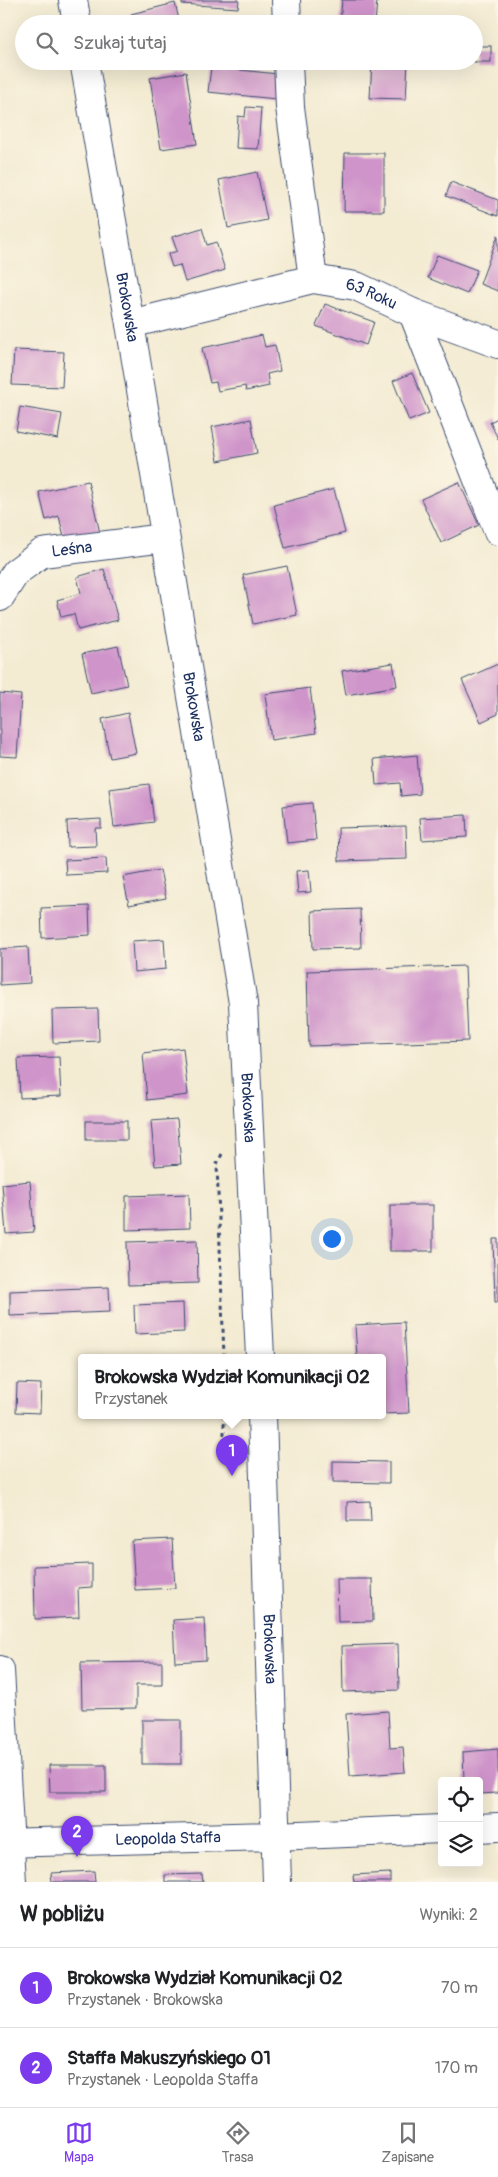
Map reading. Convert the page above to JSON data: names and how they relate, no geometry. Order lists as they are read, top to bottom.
{
  "streets": {
    "street": [
      "63 Roku",
      "Brokowska",
      "Leśna",
      "Leopolda Staffa"
    ]
  },
  "crossings": [
    ["Brokowska", "Leśna"],
    ["Brokowska", "Leopolda Staffa"]
  ],
  "page": {
    "search": "Szukaj tutaj",
    "popup": ["Brokowska Wydział Komunikacji 02", "Przystanek"],
    "pins": ["1", "2"],
    "heading": ["W pobliżu", "Wyniki: 2"],
    "list": [
      {
        "mark": "1",
        "name": "Brokowska Wydział Komunikacji 02",
        "note": "Przystanek · Brokowska",
        "value": "70 m"
      },
      {
        "mark": "2",
        "name": "Staffa Makuszyńskiego 01",
        "note": "Przystanek · Leopolda Staffa",
        "value": "170 m"
      }
    ],
    "nav": ["Mapa", "Trasa", "Zapisane"]
  }
}
